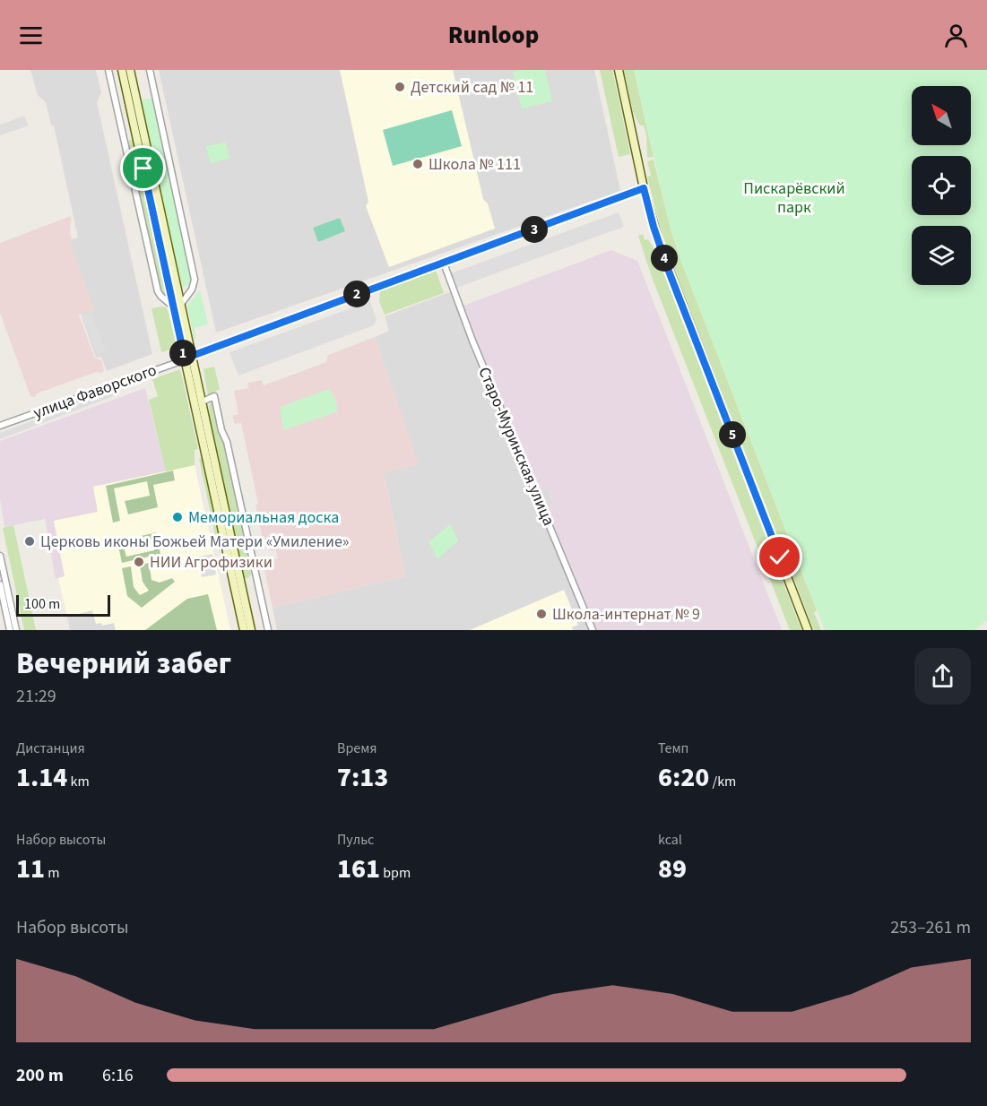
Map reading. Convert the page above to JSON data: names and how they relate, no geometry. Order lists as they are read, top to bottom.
{
  "streets": {
    "street": ["улица Фаворского", "Старо-Муринская улица"]
  },
  "crossings": [
    ["улица Фаворского", "Старо-Муринская улица"]
  ],
  "parks": ["Пискарёвский парк"],
  "places": [
    "Детский сад № 11",
    "Школа № 111",
    "Мемориальная доска",
    "Церковь иконы Божьей Матери «Умиление»",
    "НИИ Агрофизики",
    "Школа-интернат № 9"
  ],
  "scale_bar": "100 m",
  "north": "top left",
  "page": {
    "header": "Runloop",
    "pins": [
      "3",
      "4",
      "2",
      "1",
      "5"
    ],
    "scale": "100 m",
    "heading": ["Вечерний забег", "21:29"],
    "stats": [
      ["Дистанция", "1.14 km"],
      ["Время", "7:13"],
      ["Темп", "6:20 /km"],
      ["Набор высоты", "11 m"],
      ["Пульс", "161 bpm"],
      ["kcal", "89"]
    ],
    "chart": ["Набор высоты", "253–261 m"],
    "list": [
      {
        "name": "200 m",
        "note": "6:16"
      }
    ]
  }
}
